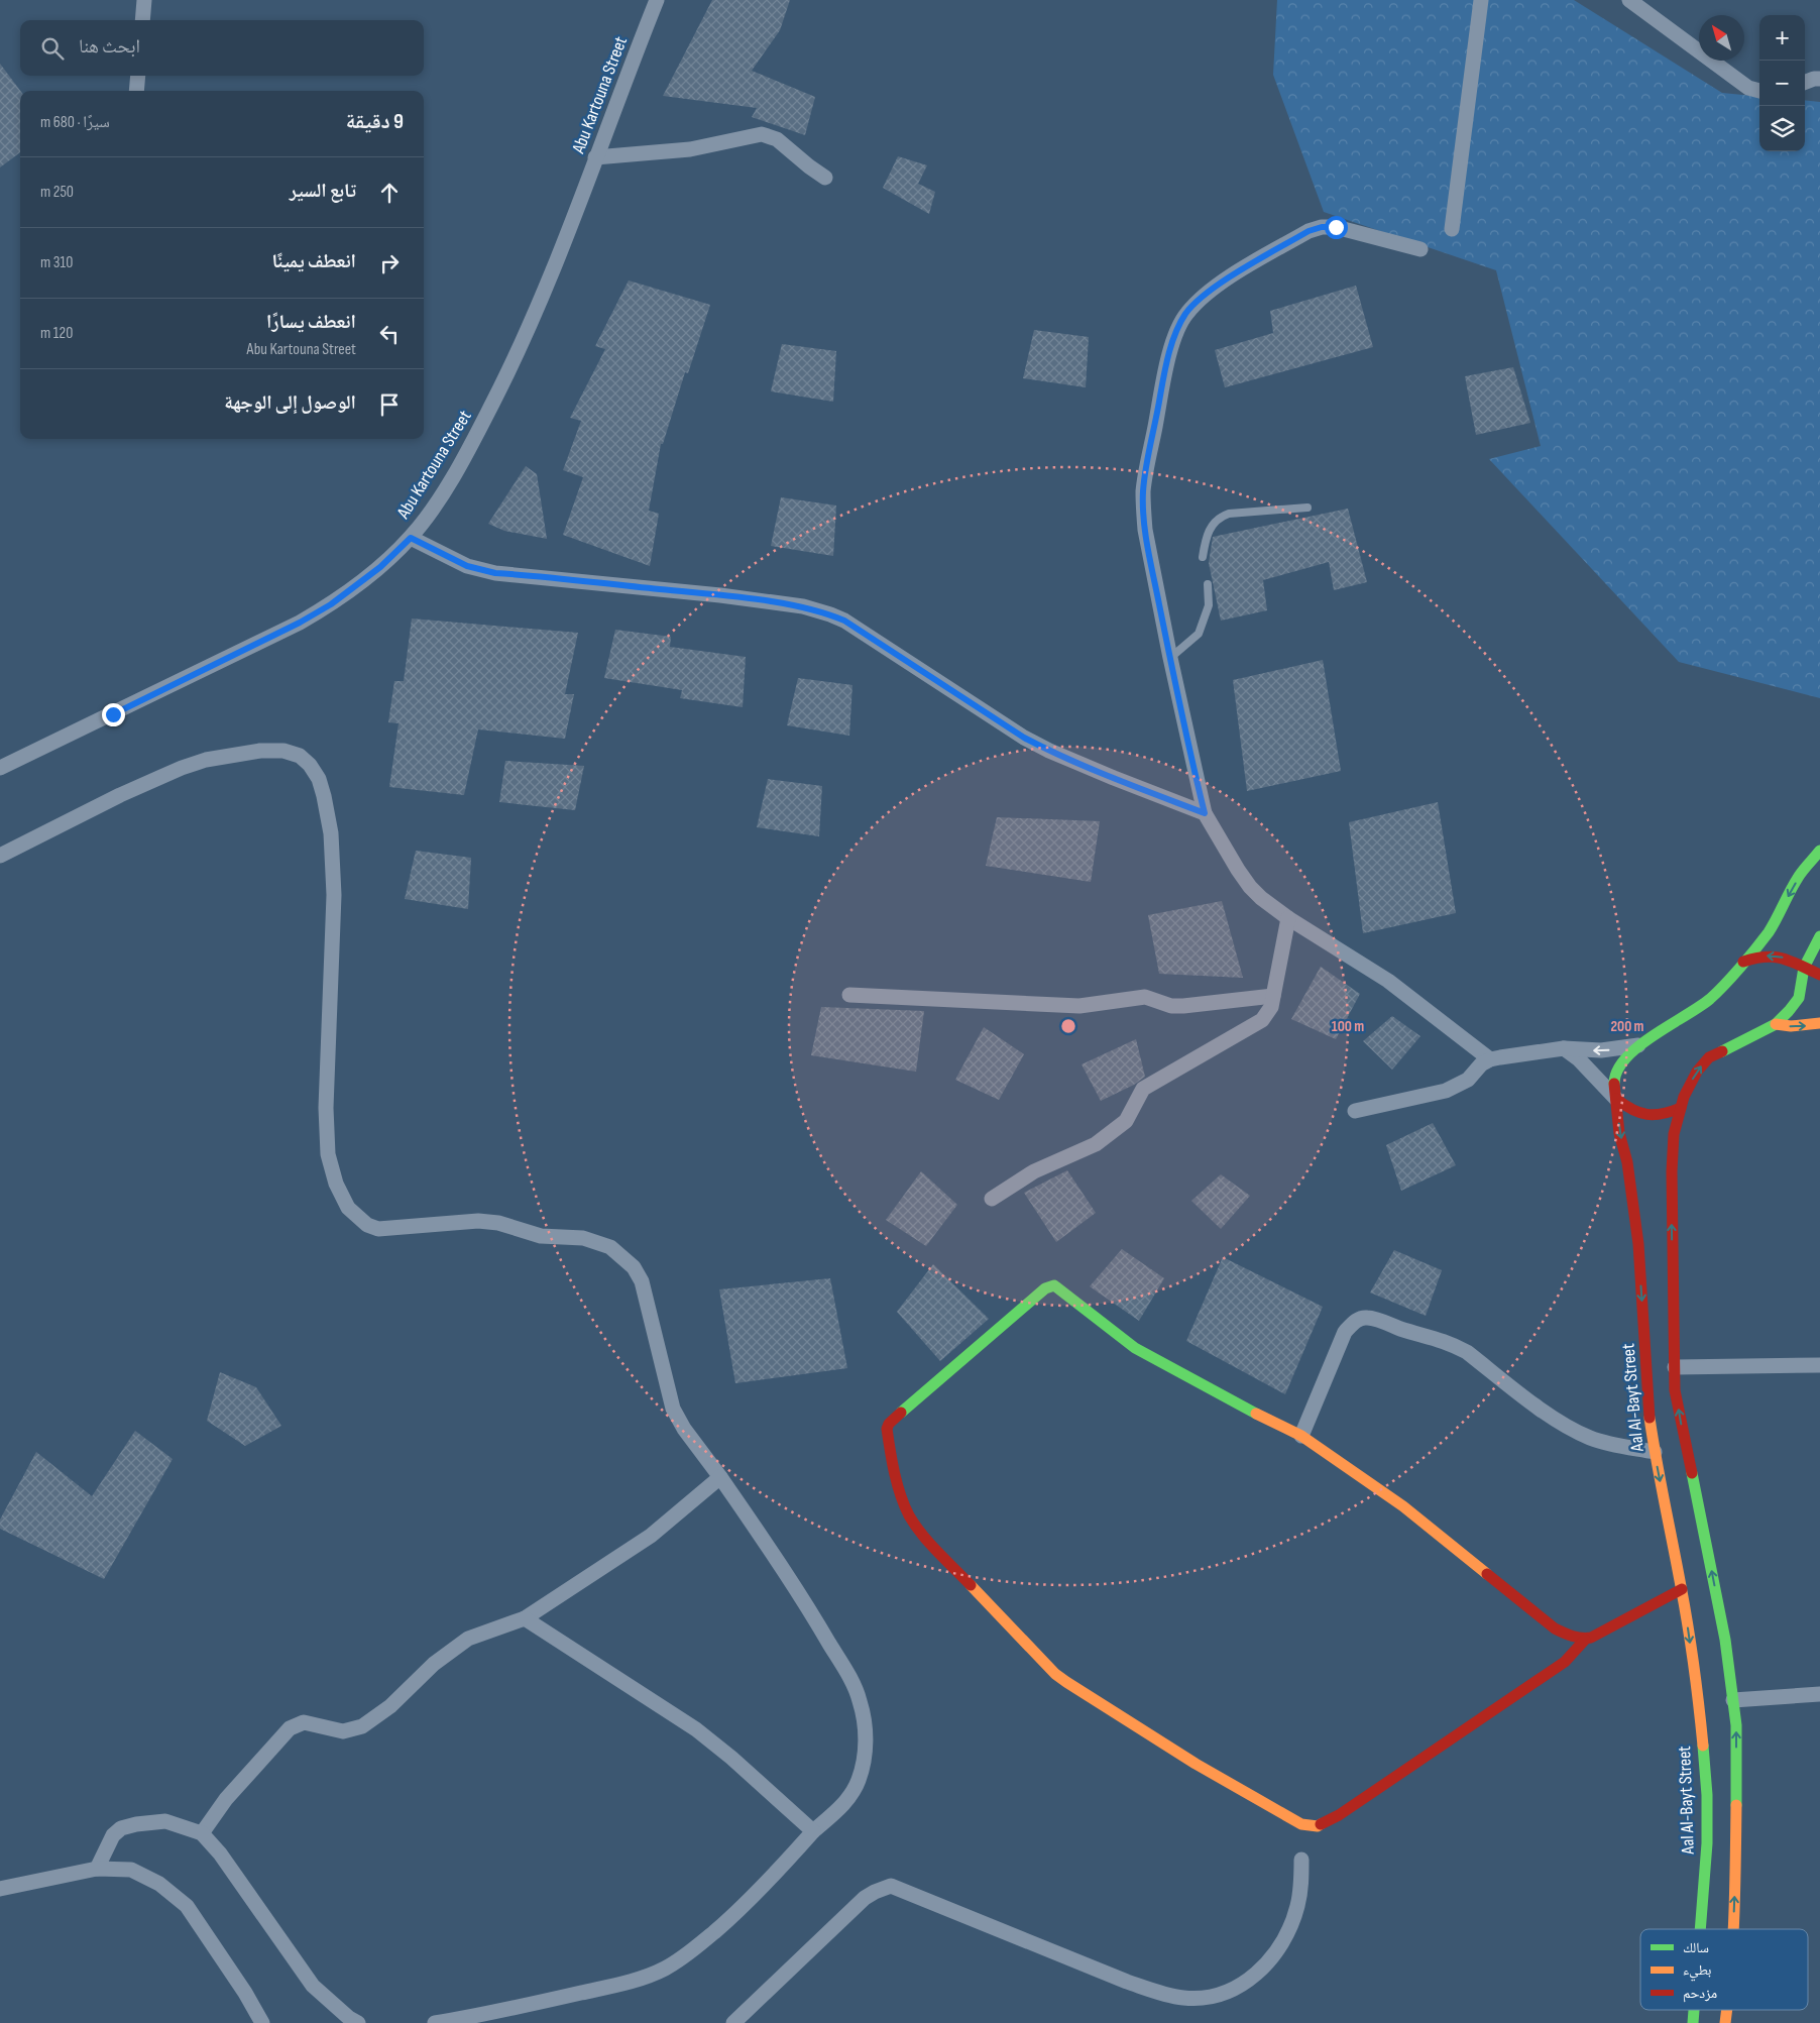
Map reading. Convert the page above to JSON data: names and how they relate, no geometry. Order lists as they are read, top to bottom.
{
  "streets": {
    "street": ["Abu Kartouna Street", "Aal Al-Bayt Street"]
  },
  "legend": ["سالك", "بطيء", "مزدحم"],
  "north": "top left",
  "page": {
    "map_buttons": ["+", "−"],
    "search": "ابحث هنا",
    "heading": ["9 دقيقة", "سيرًا · 680 m"],
    "list": [
      ["تابع السير", "250 m"],
      ["انعطف يمينًا", "310 m"],
      ["انعطف يسارًا", "Abu Kartouna Street", "120 m"],
      "الوصول إلى الوجهة"
    ]
  },
  "rings": ["100 m", "200 m"]
}
